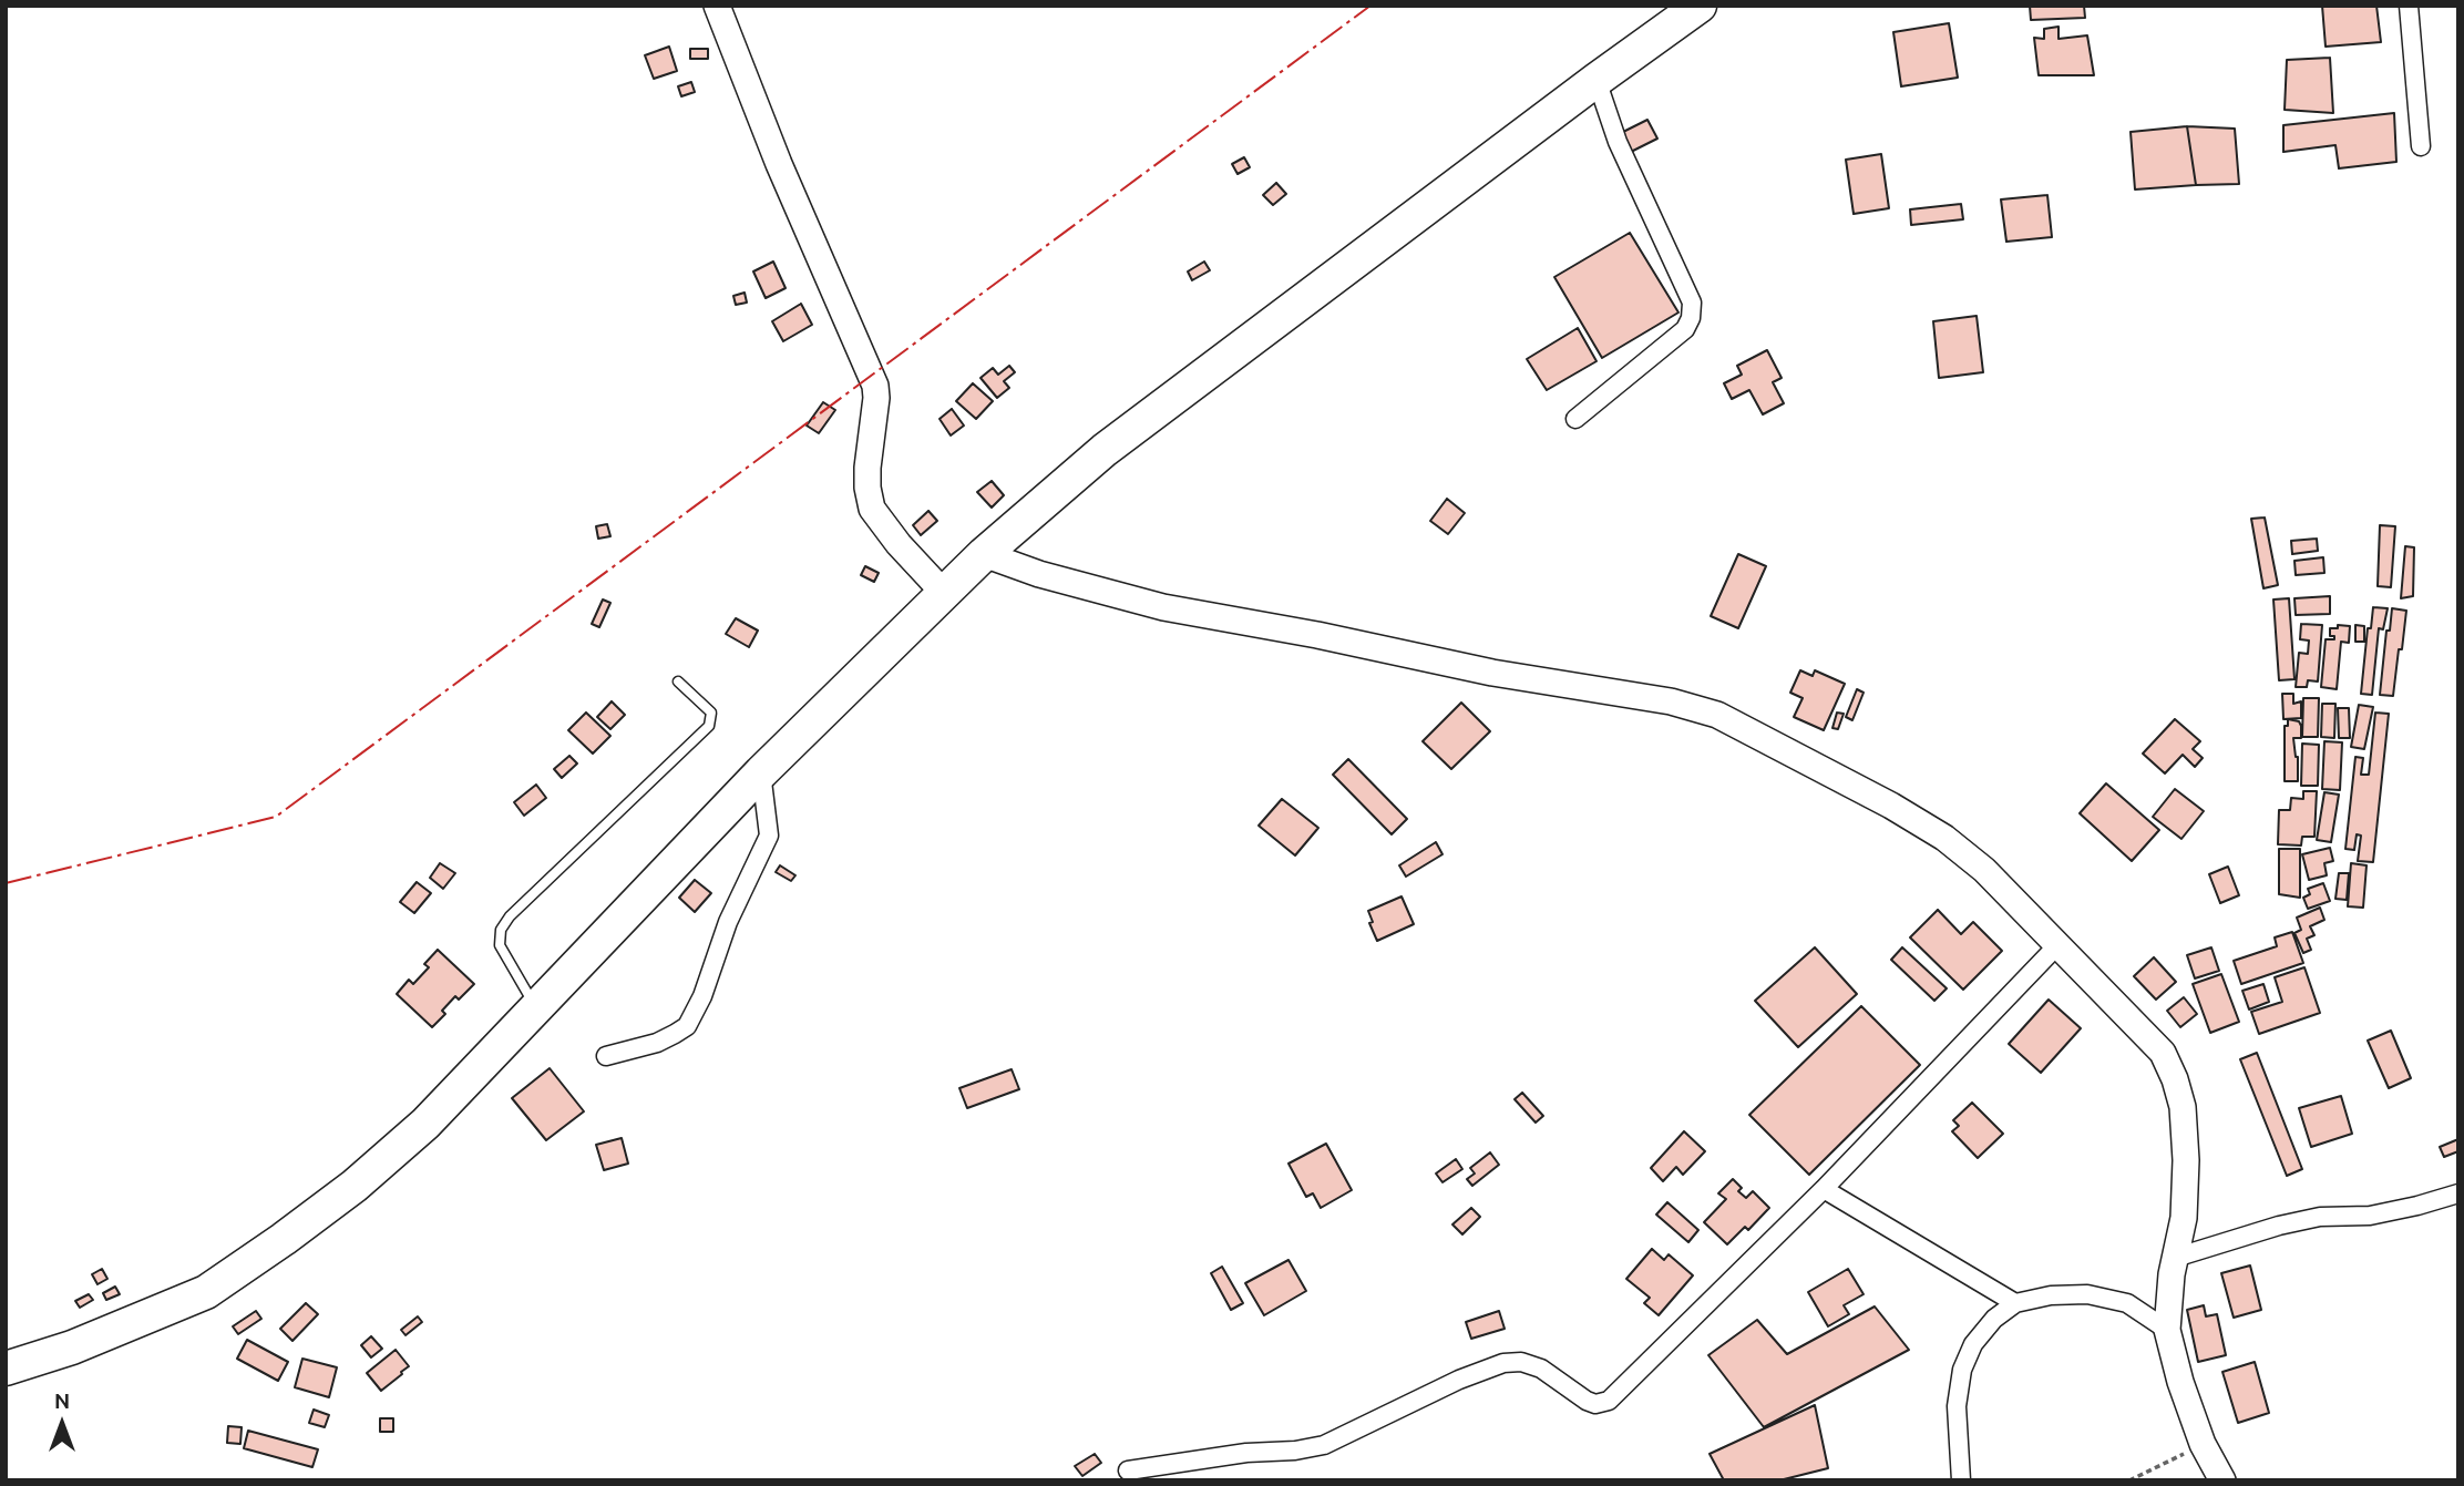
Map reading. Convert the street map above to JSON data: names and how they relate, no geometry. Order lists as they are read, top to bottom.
{
  "north": "top"
}
